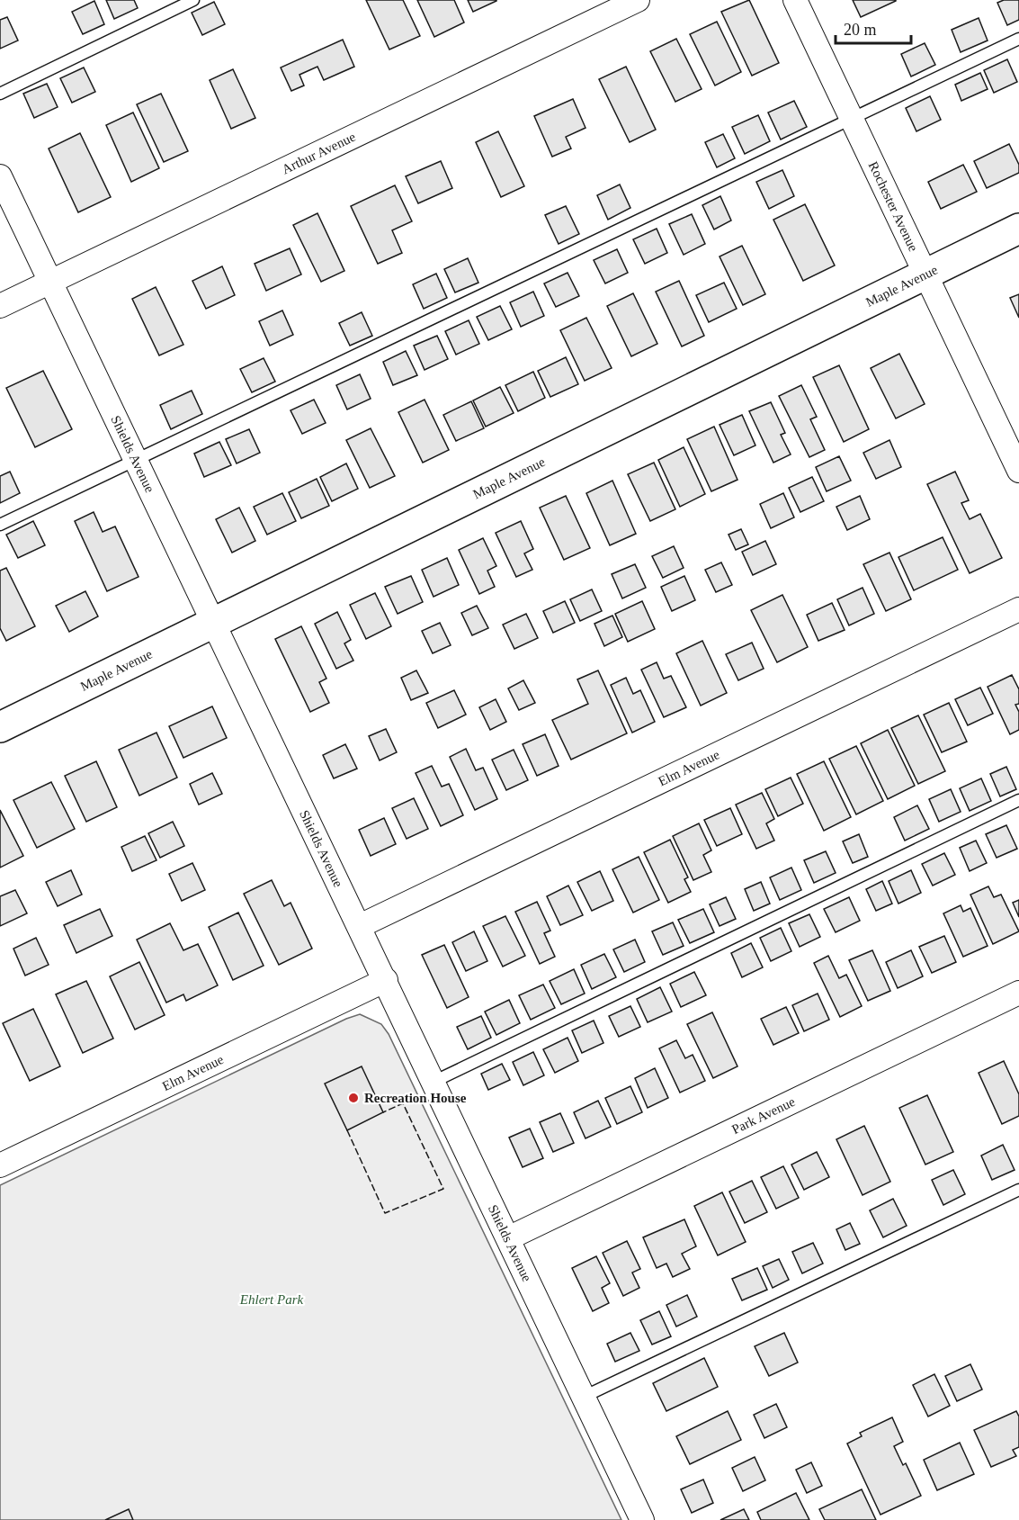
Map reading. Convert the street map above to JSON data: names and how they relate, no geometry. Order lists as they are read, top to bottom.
{
  "streets": {
    "street": [
      "Arthur Avenue",
      "Rochester Avenue",
      "Maple Avenue",
      "Shields Avenue",
      "Elm Avenue",
      "Park Avenue"
    ]
  },
  "crossings": [
    ["Arthur Avenue", "Shields Avenue"],
    ["Rochester Avenue", "Maple Avenue"],
    ["Maple Avenue", "Shields Avenue"],
    ["Shields Avenue", "Elm Avenue"],
    ["Shields Avenue", "Park Avenue"]
  ],
  "parks": ["Ehlert Park"],
  "places": ["Recreation House"],
  "scale_bar": "20 m"
}
